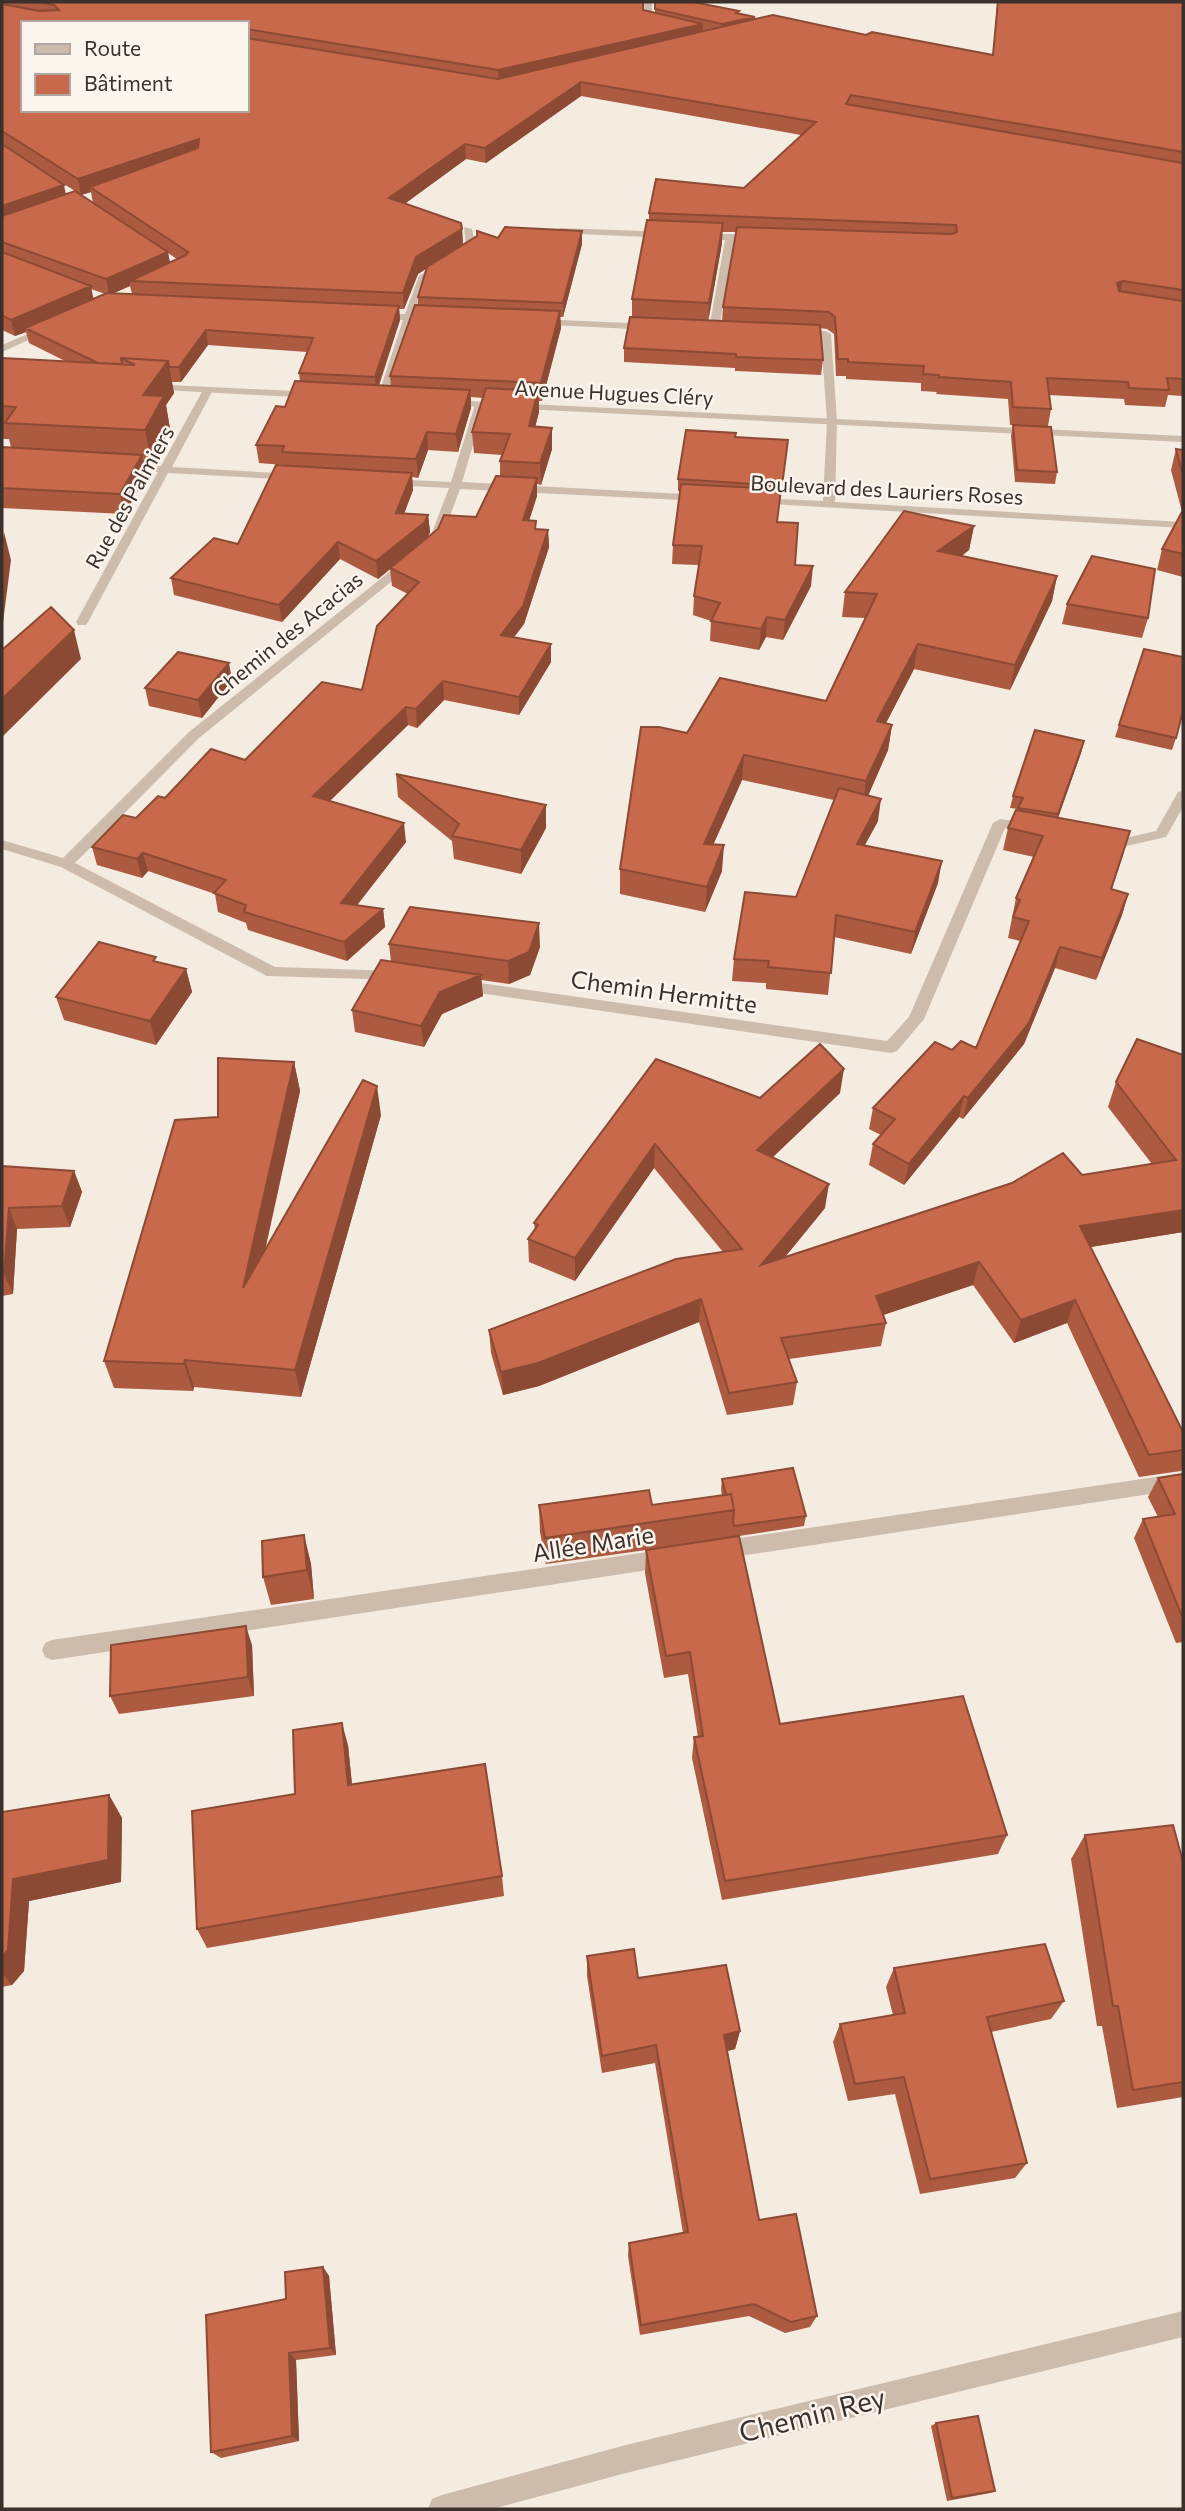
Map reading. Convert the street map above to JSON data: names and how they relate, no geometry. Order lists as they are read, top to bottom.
{
  "streets": {
    "street": [
      "Avenue Hugues Cléry",
      "Boulevard des Lauriers Roses",
      "Rue des Palmiers",
      "Chemin des Acacias",
      "Chemin Hermitte",
      "Allée Marie",
      "Chemin Rey"
    ]
  },
  "legend": ["Route", "Bâtiment"]
}
